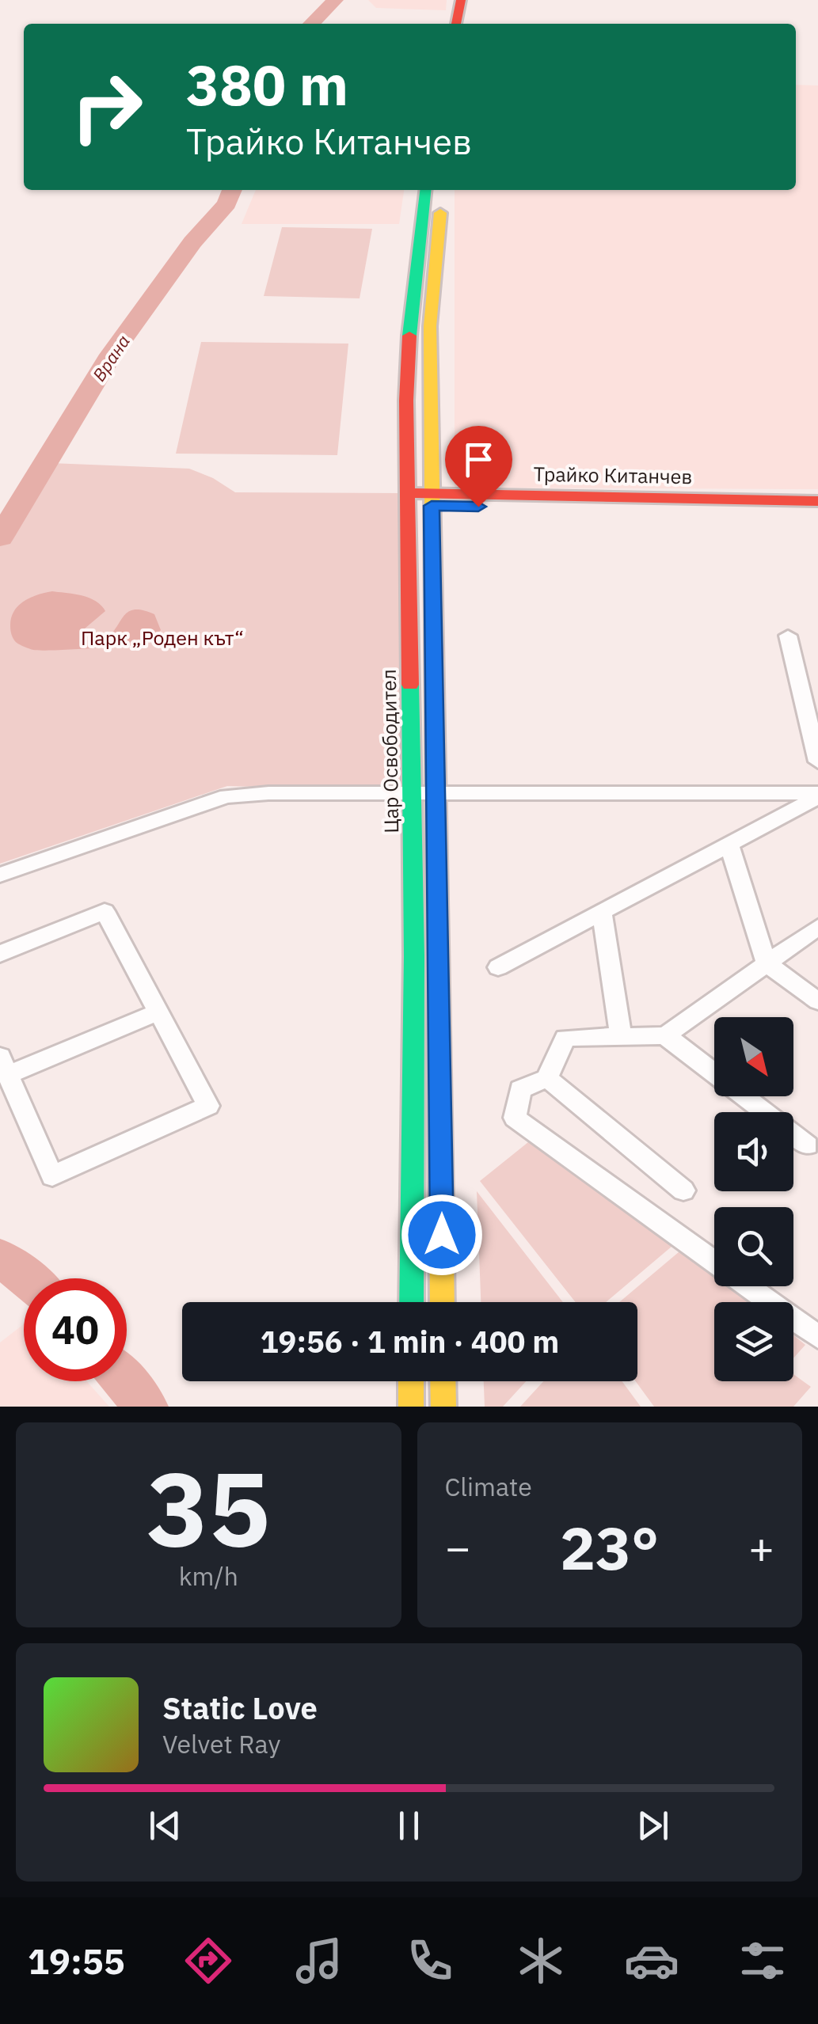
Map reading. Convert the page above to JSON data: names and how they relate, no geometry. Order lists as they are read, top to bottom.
{
  "streets": {
    "street": ["Трайко Китанчев", "Цар Освободител"]
  },
  "crossings": [
    ["Трайко Китанчев", "Цар Освободител"]
  ],
  "water": ["Врана"],
  "parks": ["Парк „Роден кът“"],
  "north": "bottom right",
  "page": {
    "turn": ["380 m", "Трайко Китанчев"],
    "limit": "40",
    "trip": "19:56 · 1 min · 400 m",
    "tile": [
      ["35", "km/h"],
      "Climate"
    ],
    "heat": ["−", "23°", "+"],
    "song": ["Static Love", "Velvet Ray"],
    "tabs": "19:55"
  }
}
